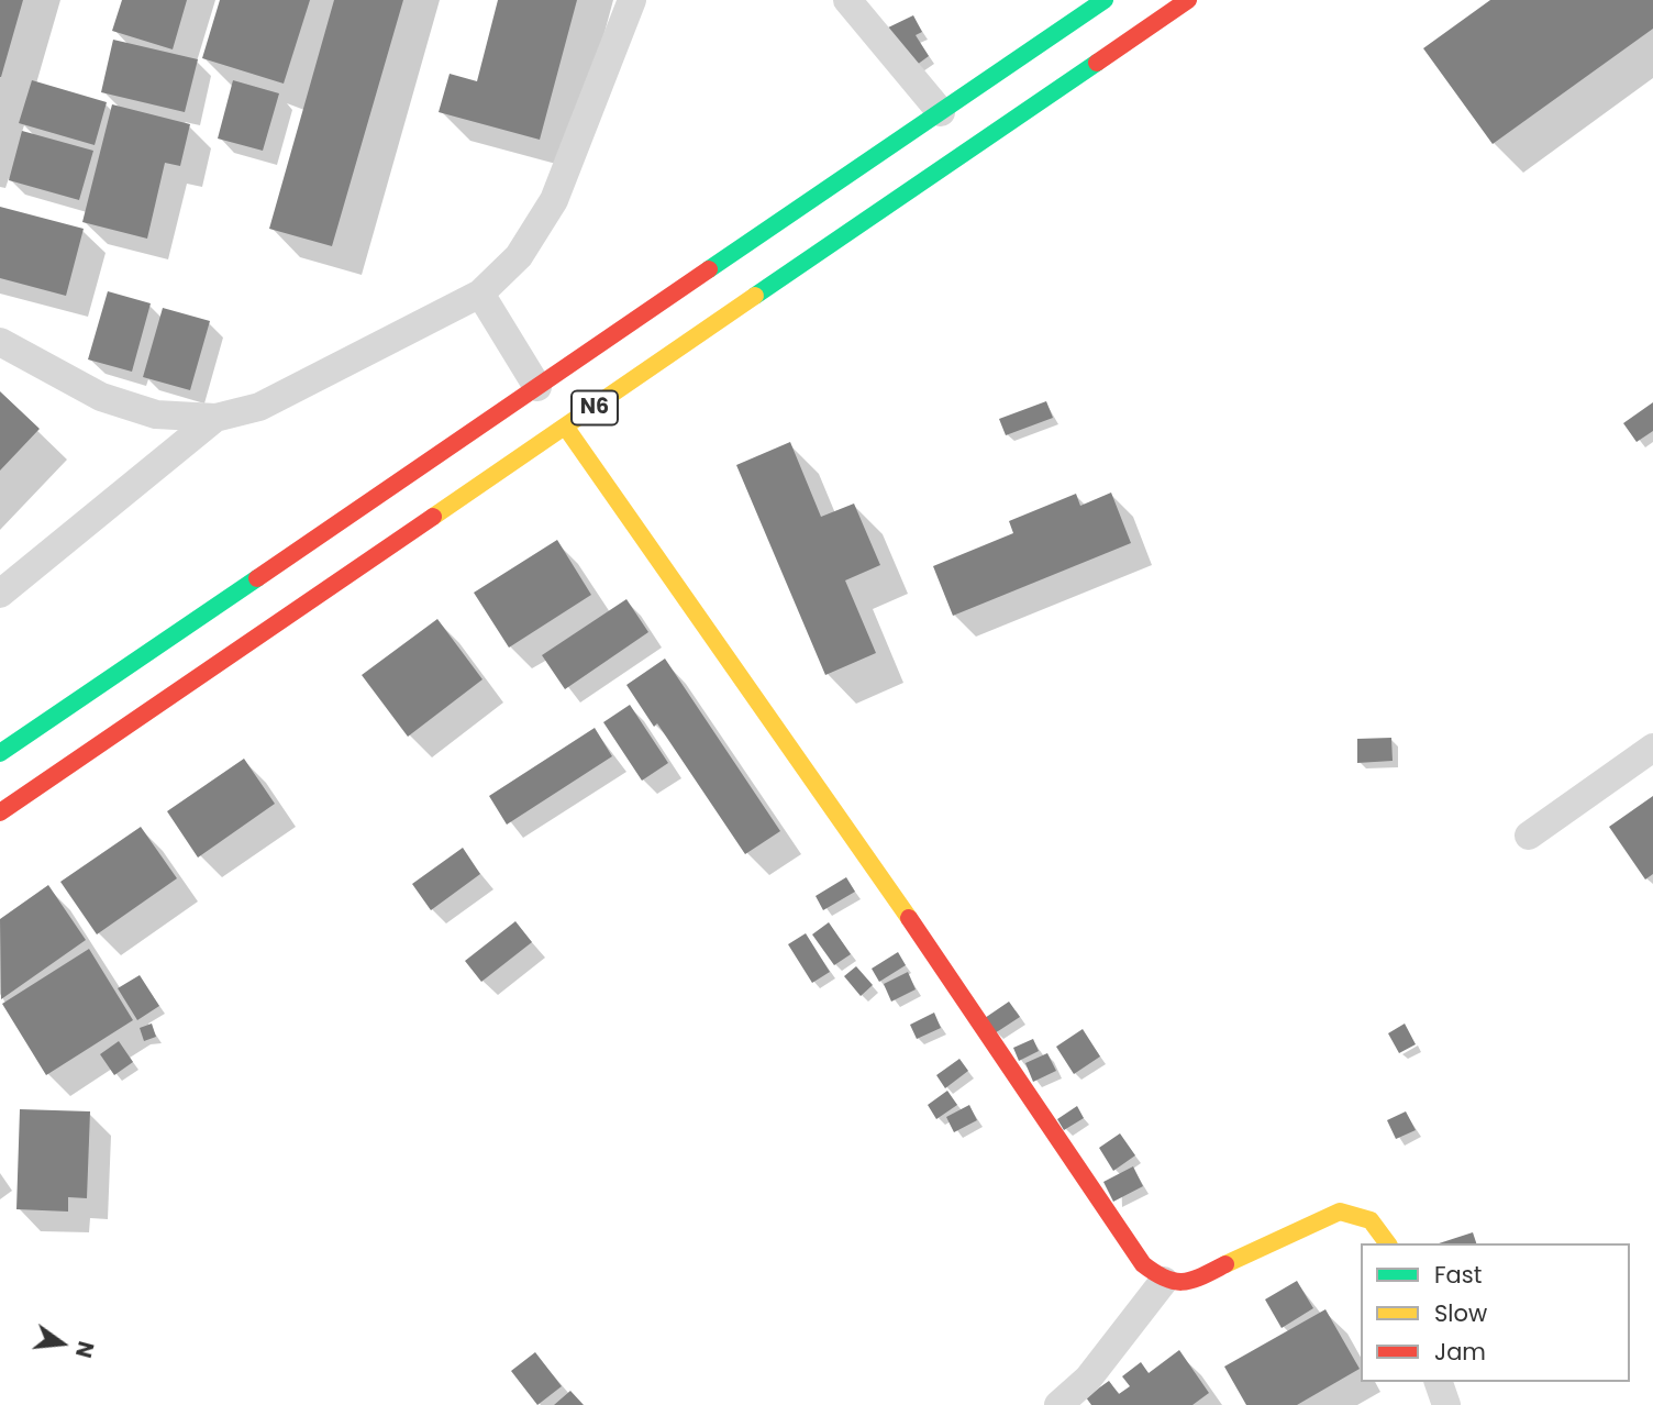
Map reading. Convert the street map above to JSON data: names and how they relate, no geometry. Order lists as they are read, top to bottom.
{
  "streets": {
    "main road": ["N6"]
  },
  "legend": ["Fast", "Slow", "Jam"],
  "north": "right"
}
